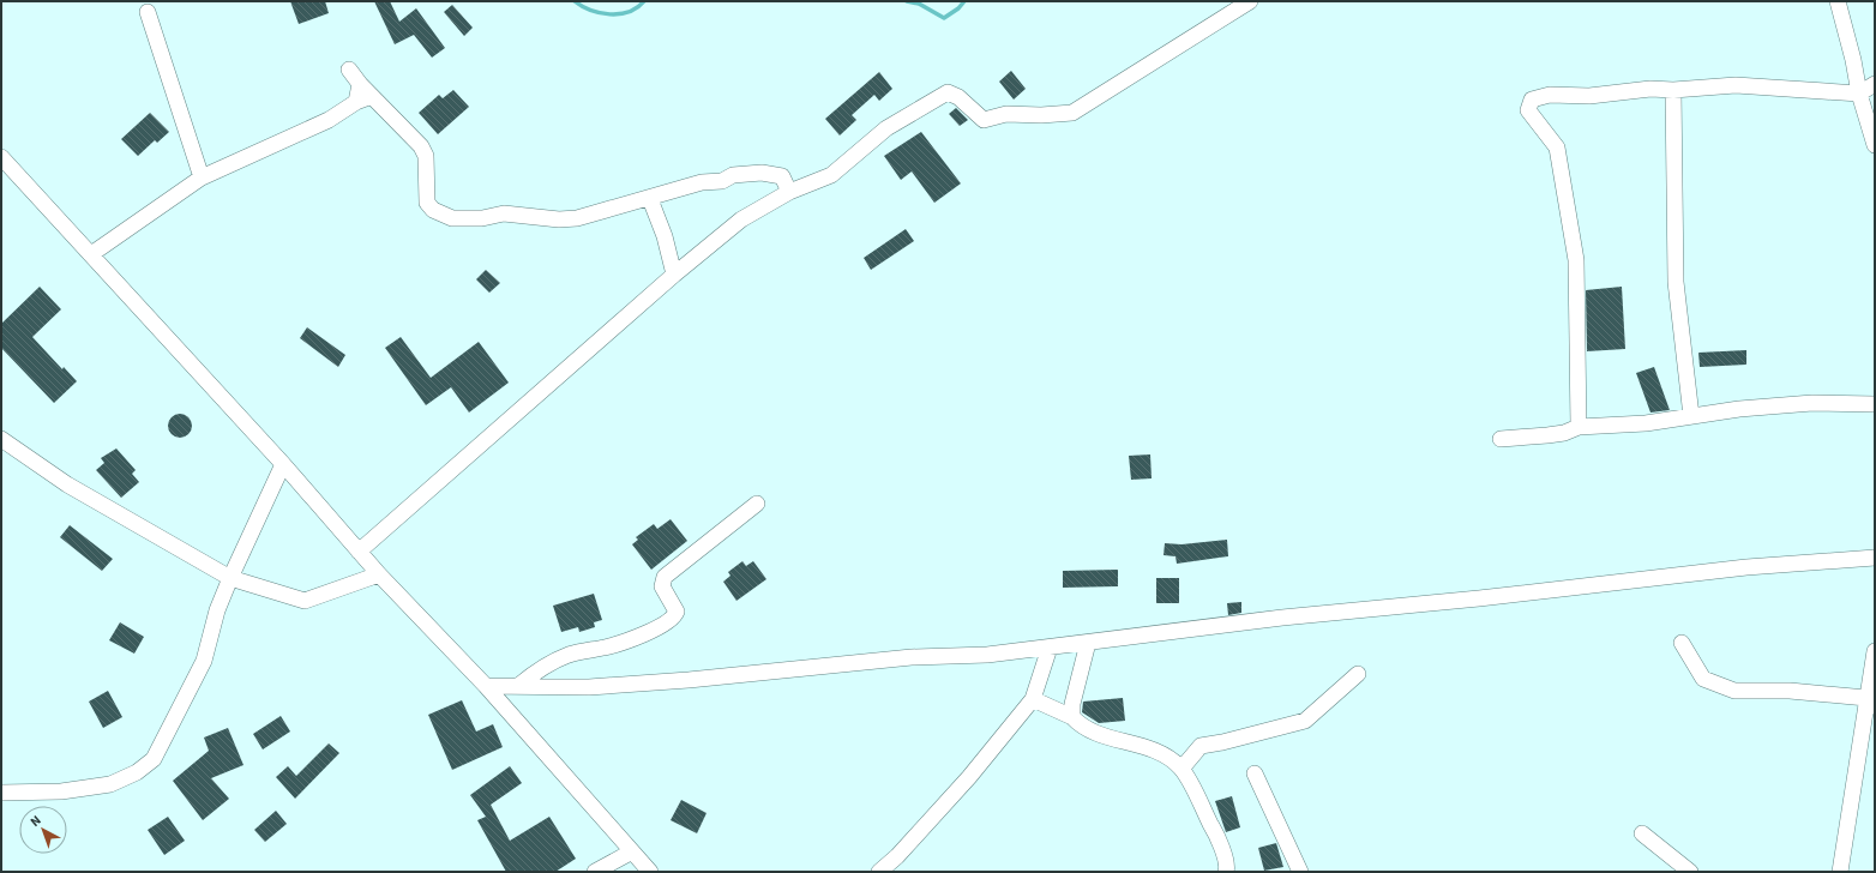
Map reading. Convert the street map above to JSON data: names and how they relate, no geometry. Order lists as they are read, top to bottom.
{
  "north": "top left"
}
